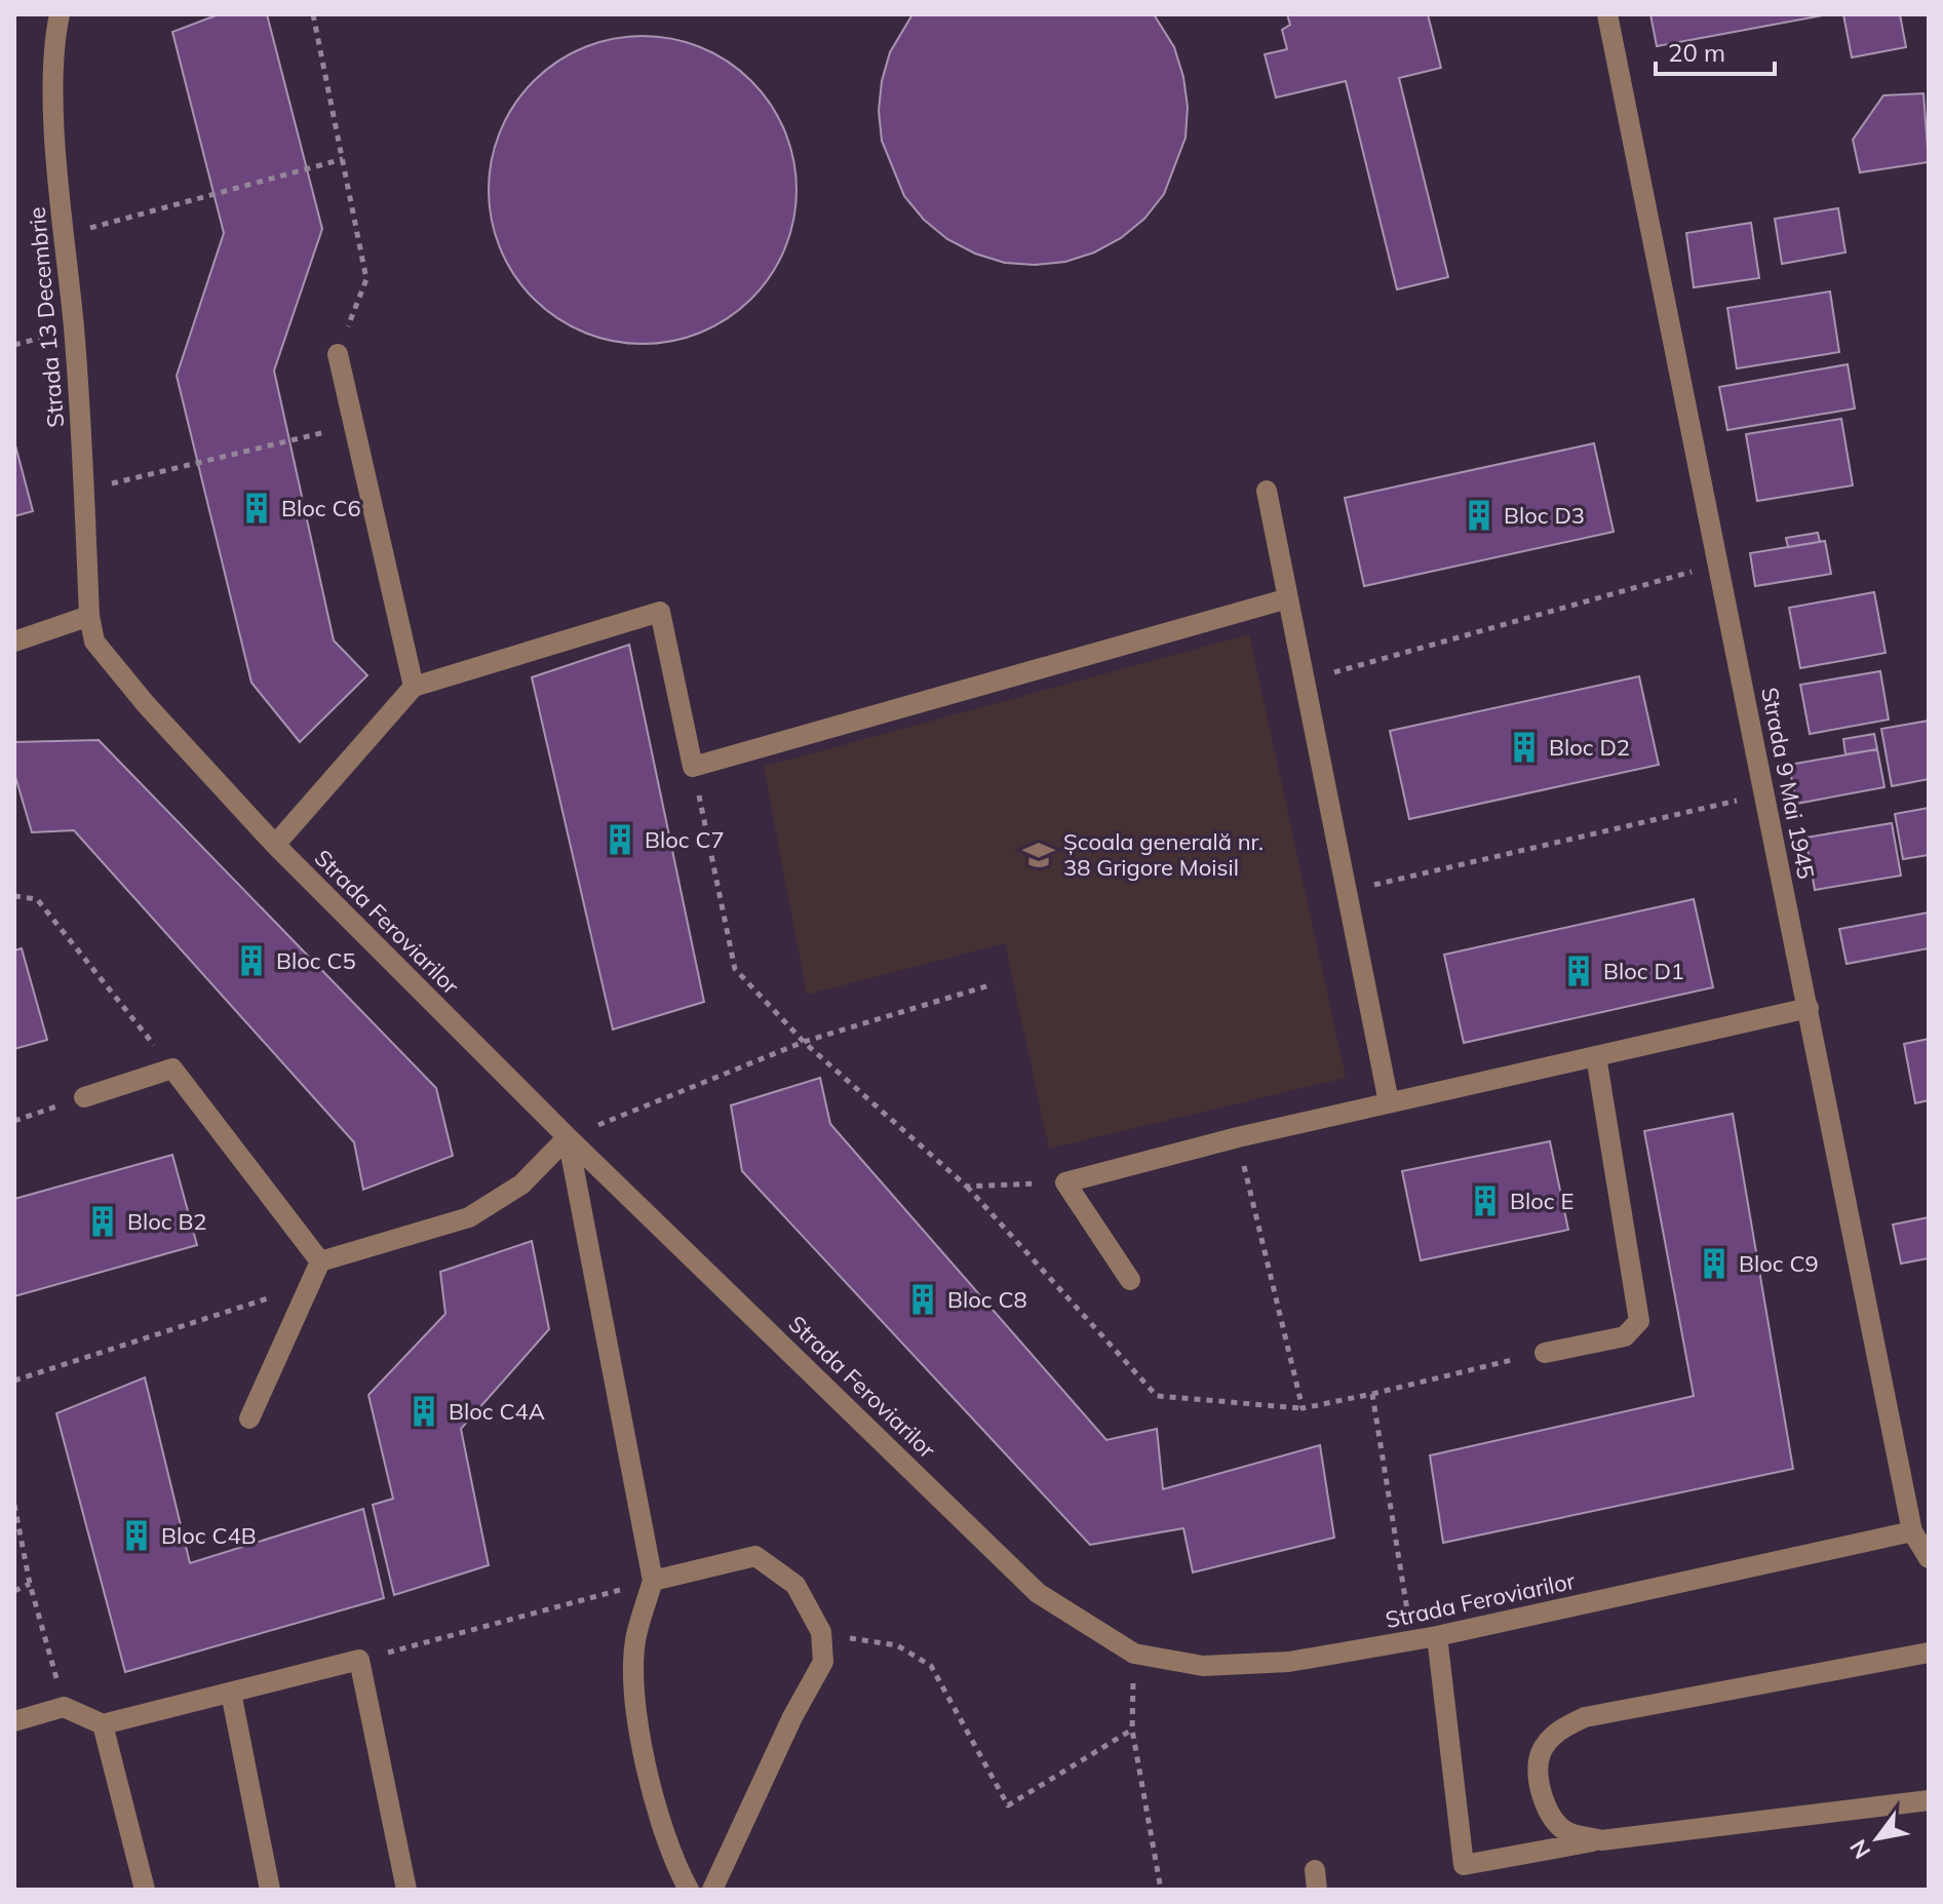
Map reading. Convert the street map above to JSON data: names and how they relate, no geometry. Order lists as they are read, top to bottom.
{
  "streets": {
    "street": ["Strada 13 Decembrie", "Strada 9 Mai 1945", "Strada Feroviarilor"]
  },
  "crossings": [
    ["Strada 13 Decembrie", "Strada Feroviarilor"],
    ["Strada 9 Mai 1945", "Strada Feroviarilor"]
  ],
  "places": {
    "building": [
      "Bloc C6",
      "Bloc D3",
      "Bloc D2",
      "Bloc C7",
      "Bloc C5",
      "Bloc D1",
      "Bloc E",
      "Bloc B2",
      "Bloc C9",
      "Bloc C8",
      "Bloc C4A",
      "Bloc C4B"
    ],
    "school or university": ["Școala generală nr. 38 Grigore Moisil"]
  },
  "scale_bar": "20 m",
  "north": "bottom left"
}
